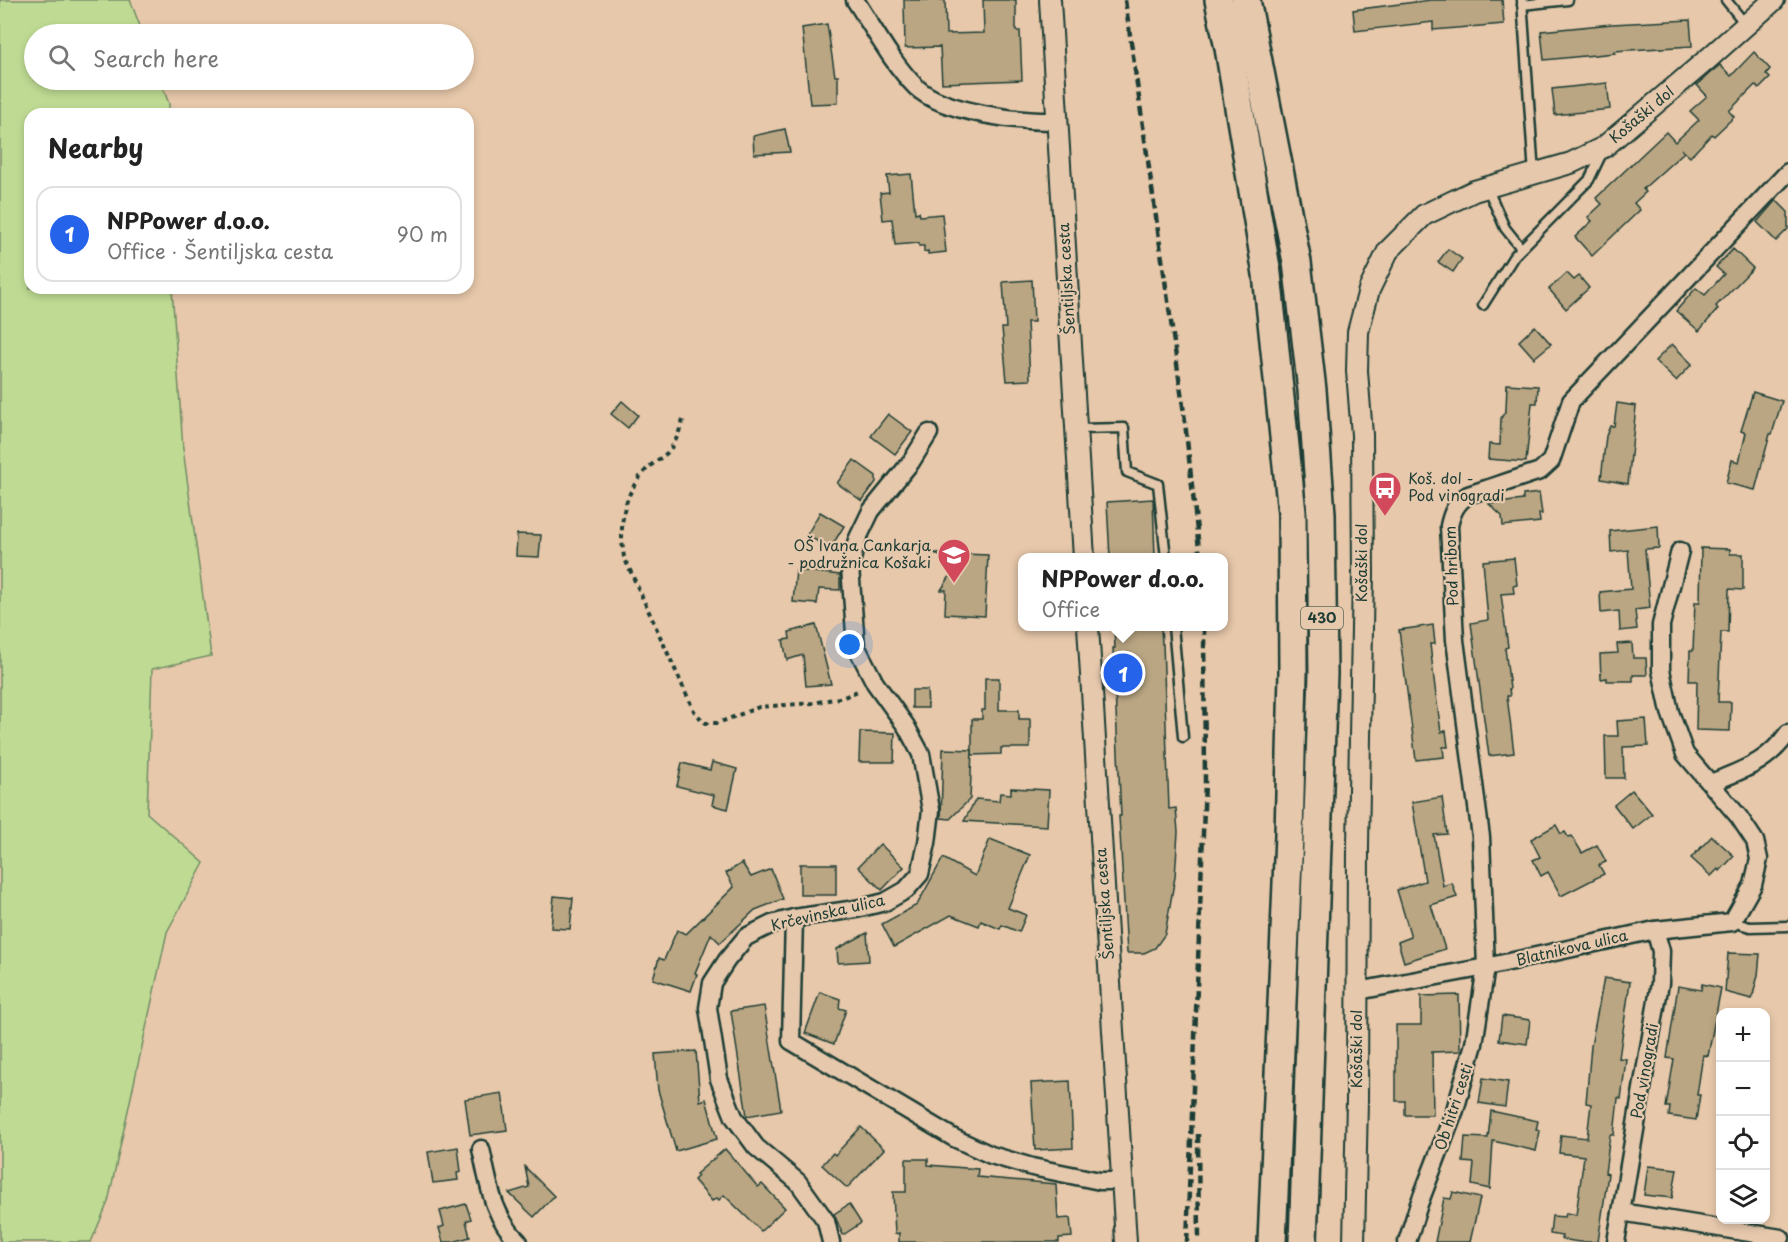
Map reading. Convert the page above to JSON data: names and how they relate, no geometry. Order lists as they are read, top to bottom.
{
  "streets": {
    "highway": ["430"],
    "street": [
      "Košaški dol",
      "Šentiljska cesta",
      "Pod hribom",
      "Krčevinska ulica",
      "Blatnikova ulica",
      "Pod vinogradi",
      "Ob hitri cesti"
    ]
  },
  "crossings": [
    ["Košaški dol", "Blatnikova ulica"],
    ["Pod hribom", "Blatnikova ulica"],
    ["Pod hribom", "Ob hitri cesti"],
    ["Blatnikova ulica", "Pod vinogradi"],
    ["Blatnikova ulica", "Ob hitri cesti"]
  ],
  "places": {
    "bus stop": ["Koš. dol - Pod vinogradi"],
    "school or university": ["OŠ Ivana Cankarja - podružnica Košaki"]
  },
  "page": {
    "search": "Search here",
    "heading": "Nearby",
    "list": [
      {
        "mark": "1",
        "name": "NPPower d.o.o.",
        "note": "Office · Šentiljska cesta",
        "value": "90 m"
      }
    ],
    "popup": ["NPPower d.o.o.", "Office"],
    "pins": "1",
    "map_buttons": ["+", "−"]
  }
}
